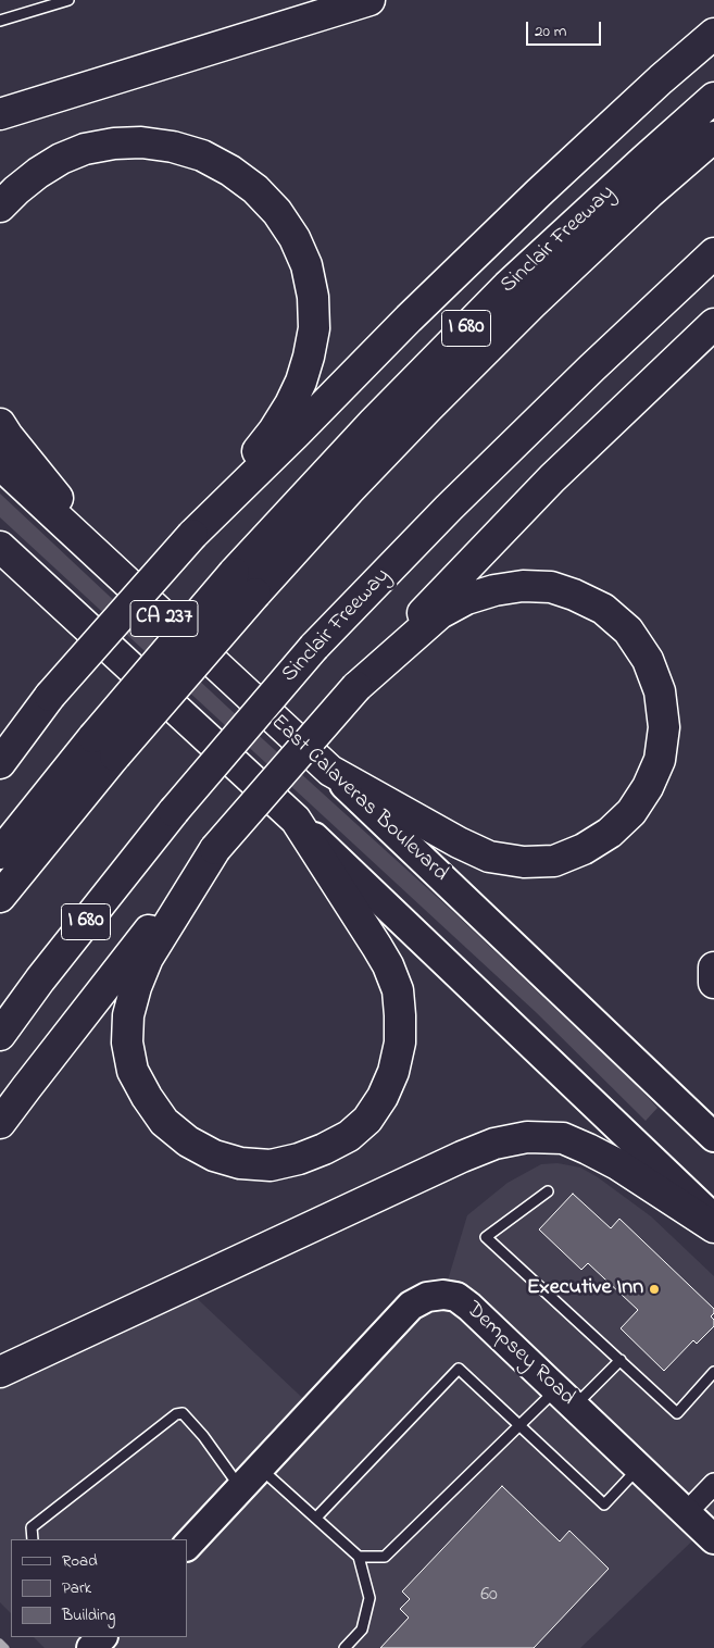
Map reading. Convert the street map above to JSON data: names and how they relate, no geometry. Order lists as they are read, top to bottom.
{
  "streets": {
    "highway": [
      "Sinclair Freeway",
      "I 680",
      "CA 237",
      "East Calaveras Boulevard"
    ],
    "main road": ["Dempsey Road"]
  },
  "crossings": [
    ["Sinclair Freeway", "I 680"]
  ],
  "places": ["Executive Inn"],
  "house_numbers": ["60"],
  "legend": ["Road", "Park", "Building"],
  "scale_bar": "20 m"
}
